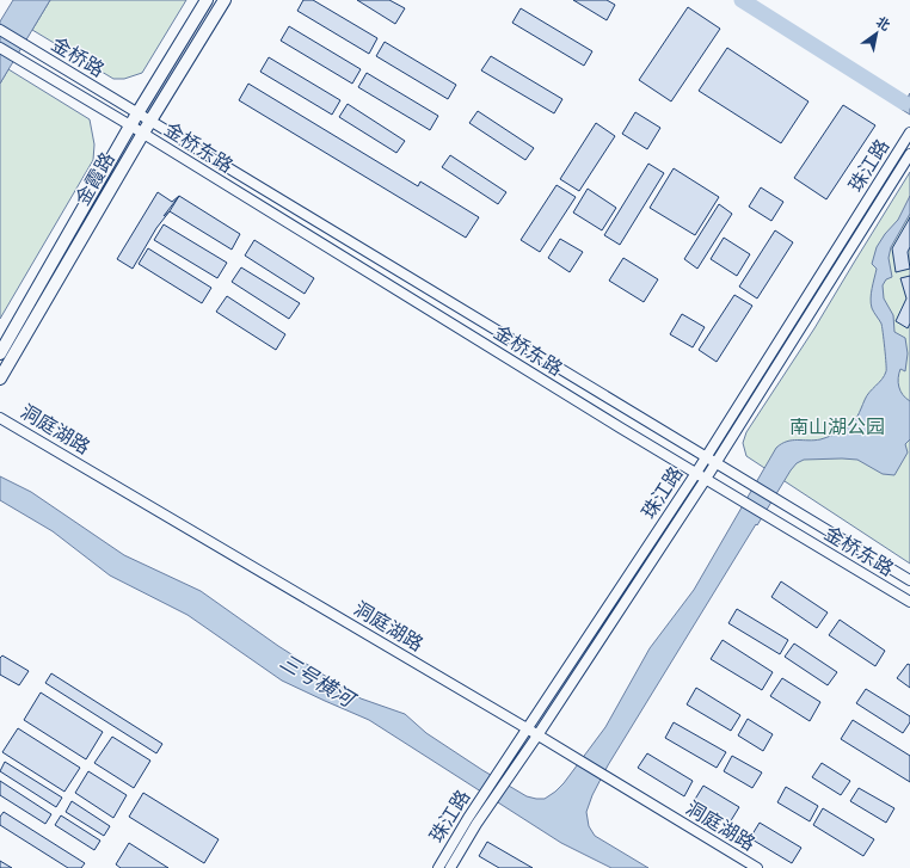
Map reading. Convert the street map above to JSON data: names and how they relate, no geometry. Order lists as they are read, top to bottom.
{
  "streets": {
    "main road": ["金霞路"],
    "street": [
      "金桥路",
      "金桥东路",
      "珠江路",
      "洞庭湖路"
    ]
  },
  "crossings": [
    ["金桥路", "金桥东路"],
    ["金桥路", "金霞路"],
    ["金桥东路", "珠江路"],
    ["金桥东路", "金霞路"],
    ["珠江路", "洞庭湖路"]
  ],
  "water": ["三号横河"],
  "parks": ["南山湖公园"],
  "north": "top right"
}
